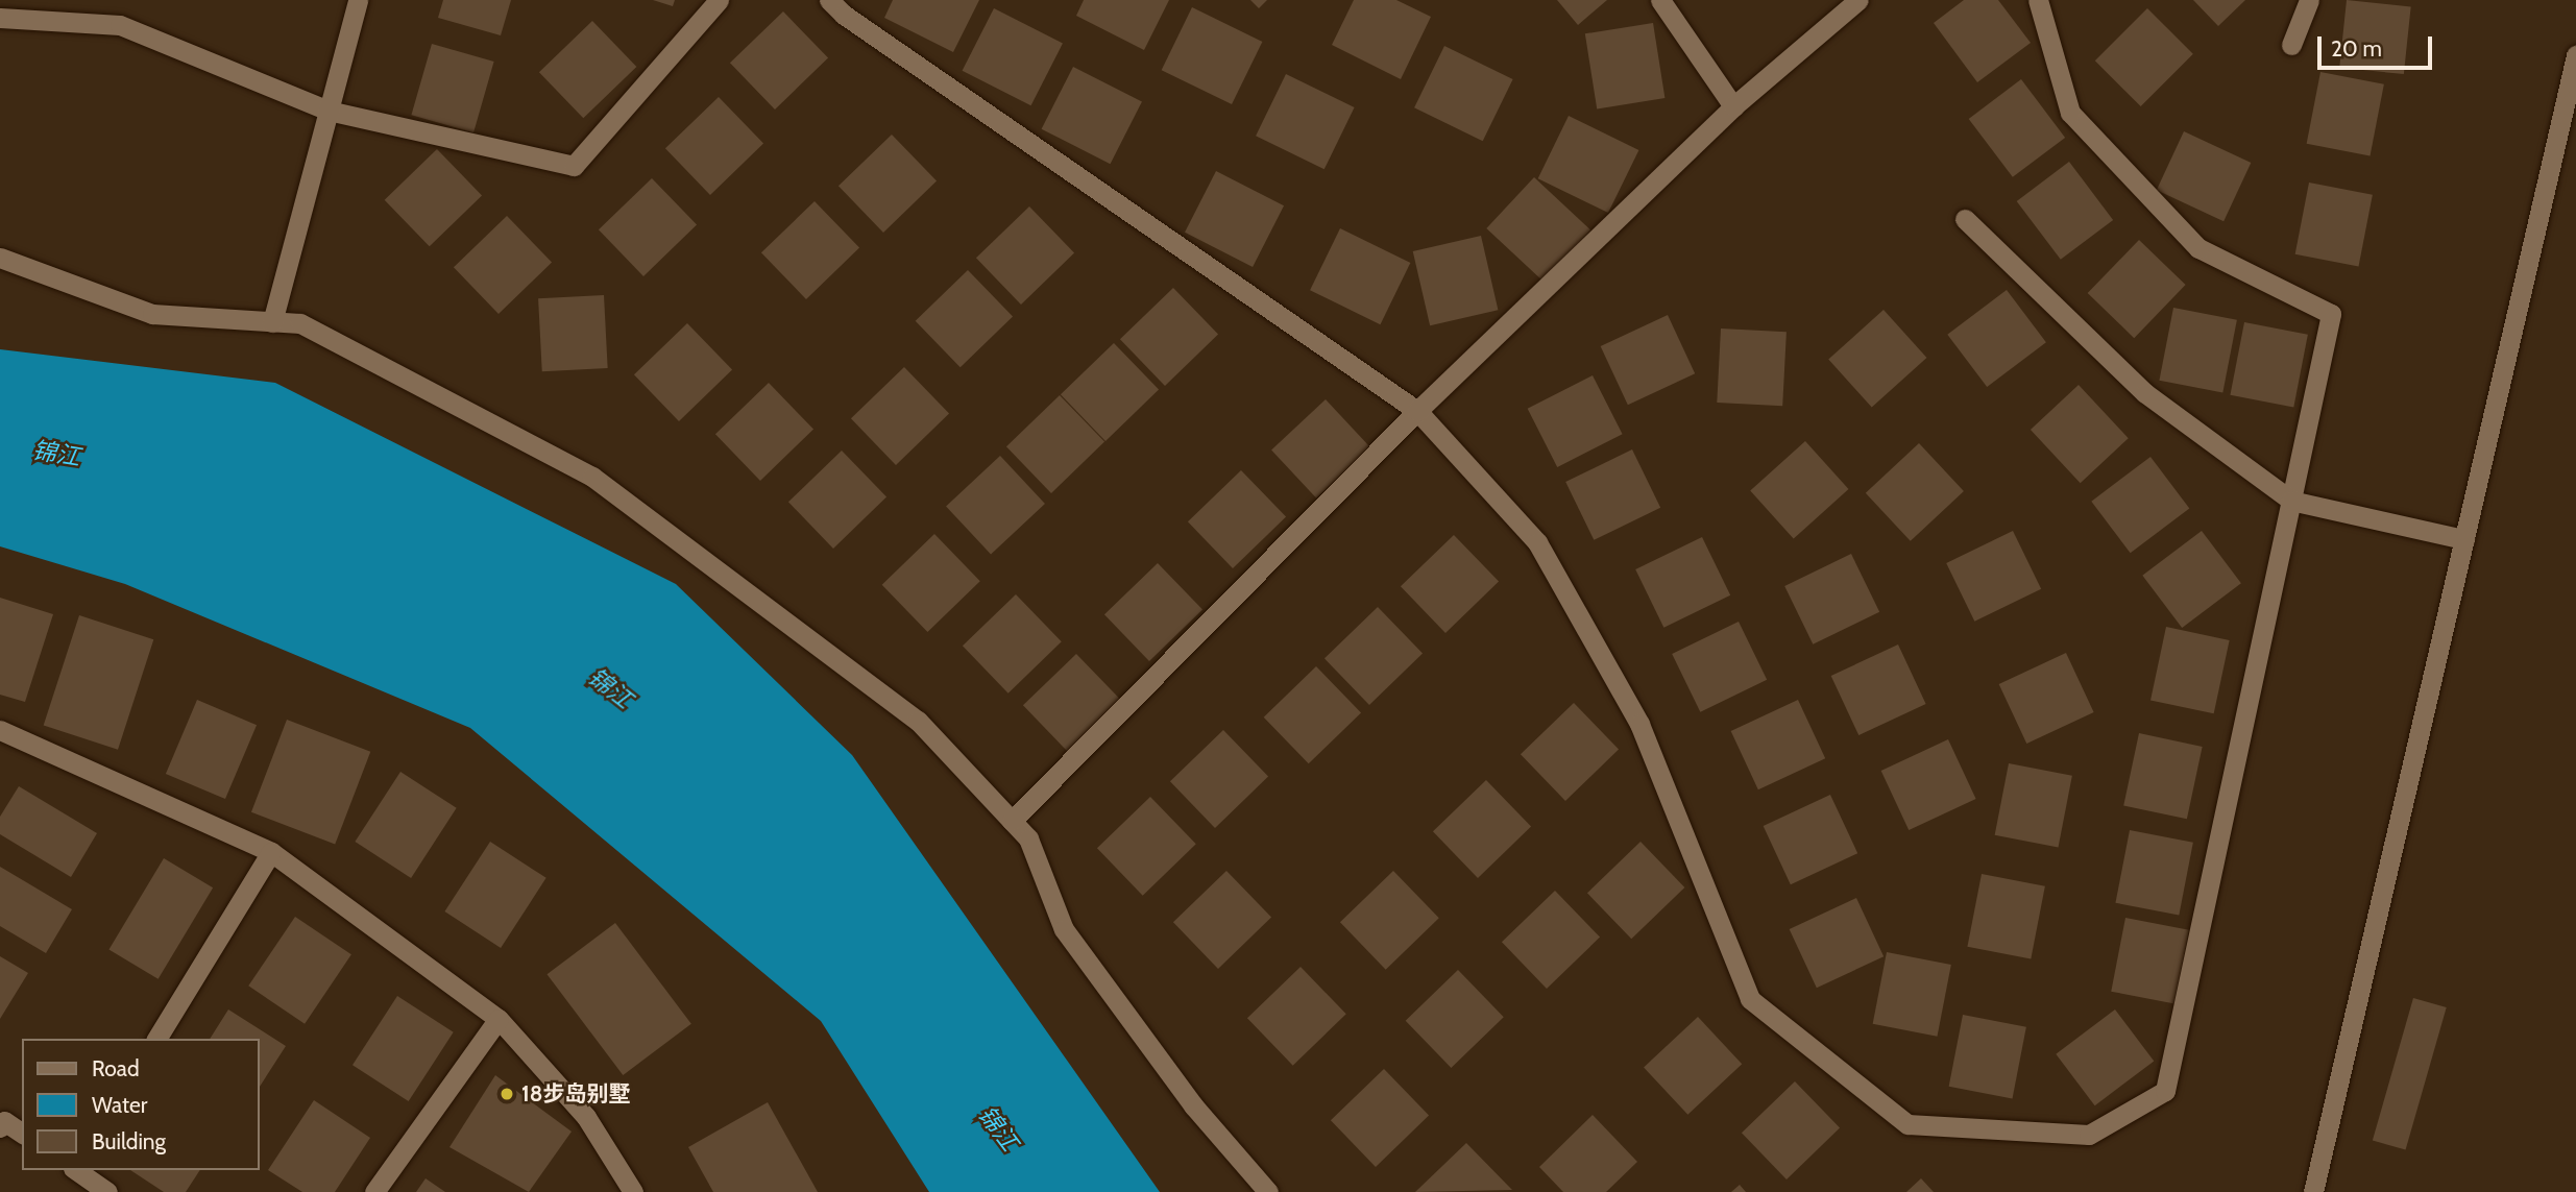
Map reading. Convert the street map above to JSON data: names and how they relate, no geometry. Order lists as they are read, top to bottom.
{
  "water": ["锦江"],
  "places": ["18步岛别墅"],
  "legend": ["Road", "Water", "Building"],
  "scale_bar": "20 m"
}
